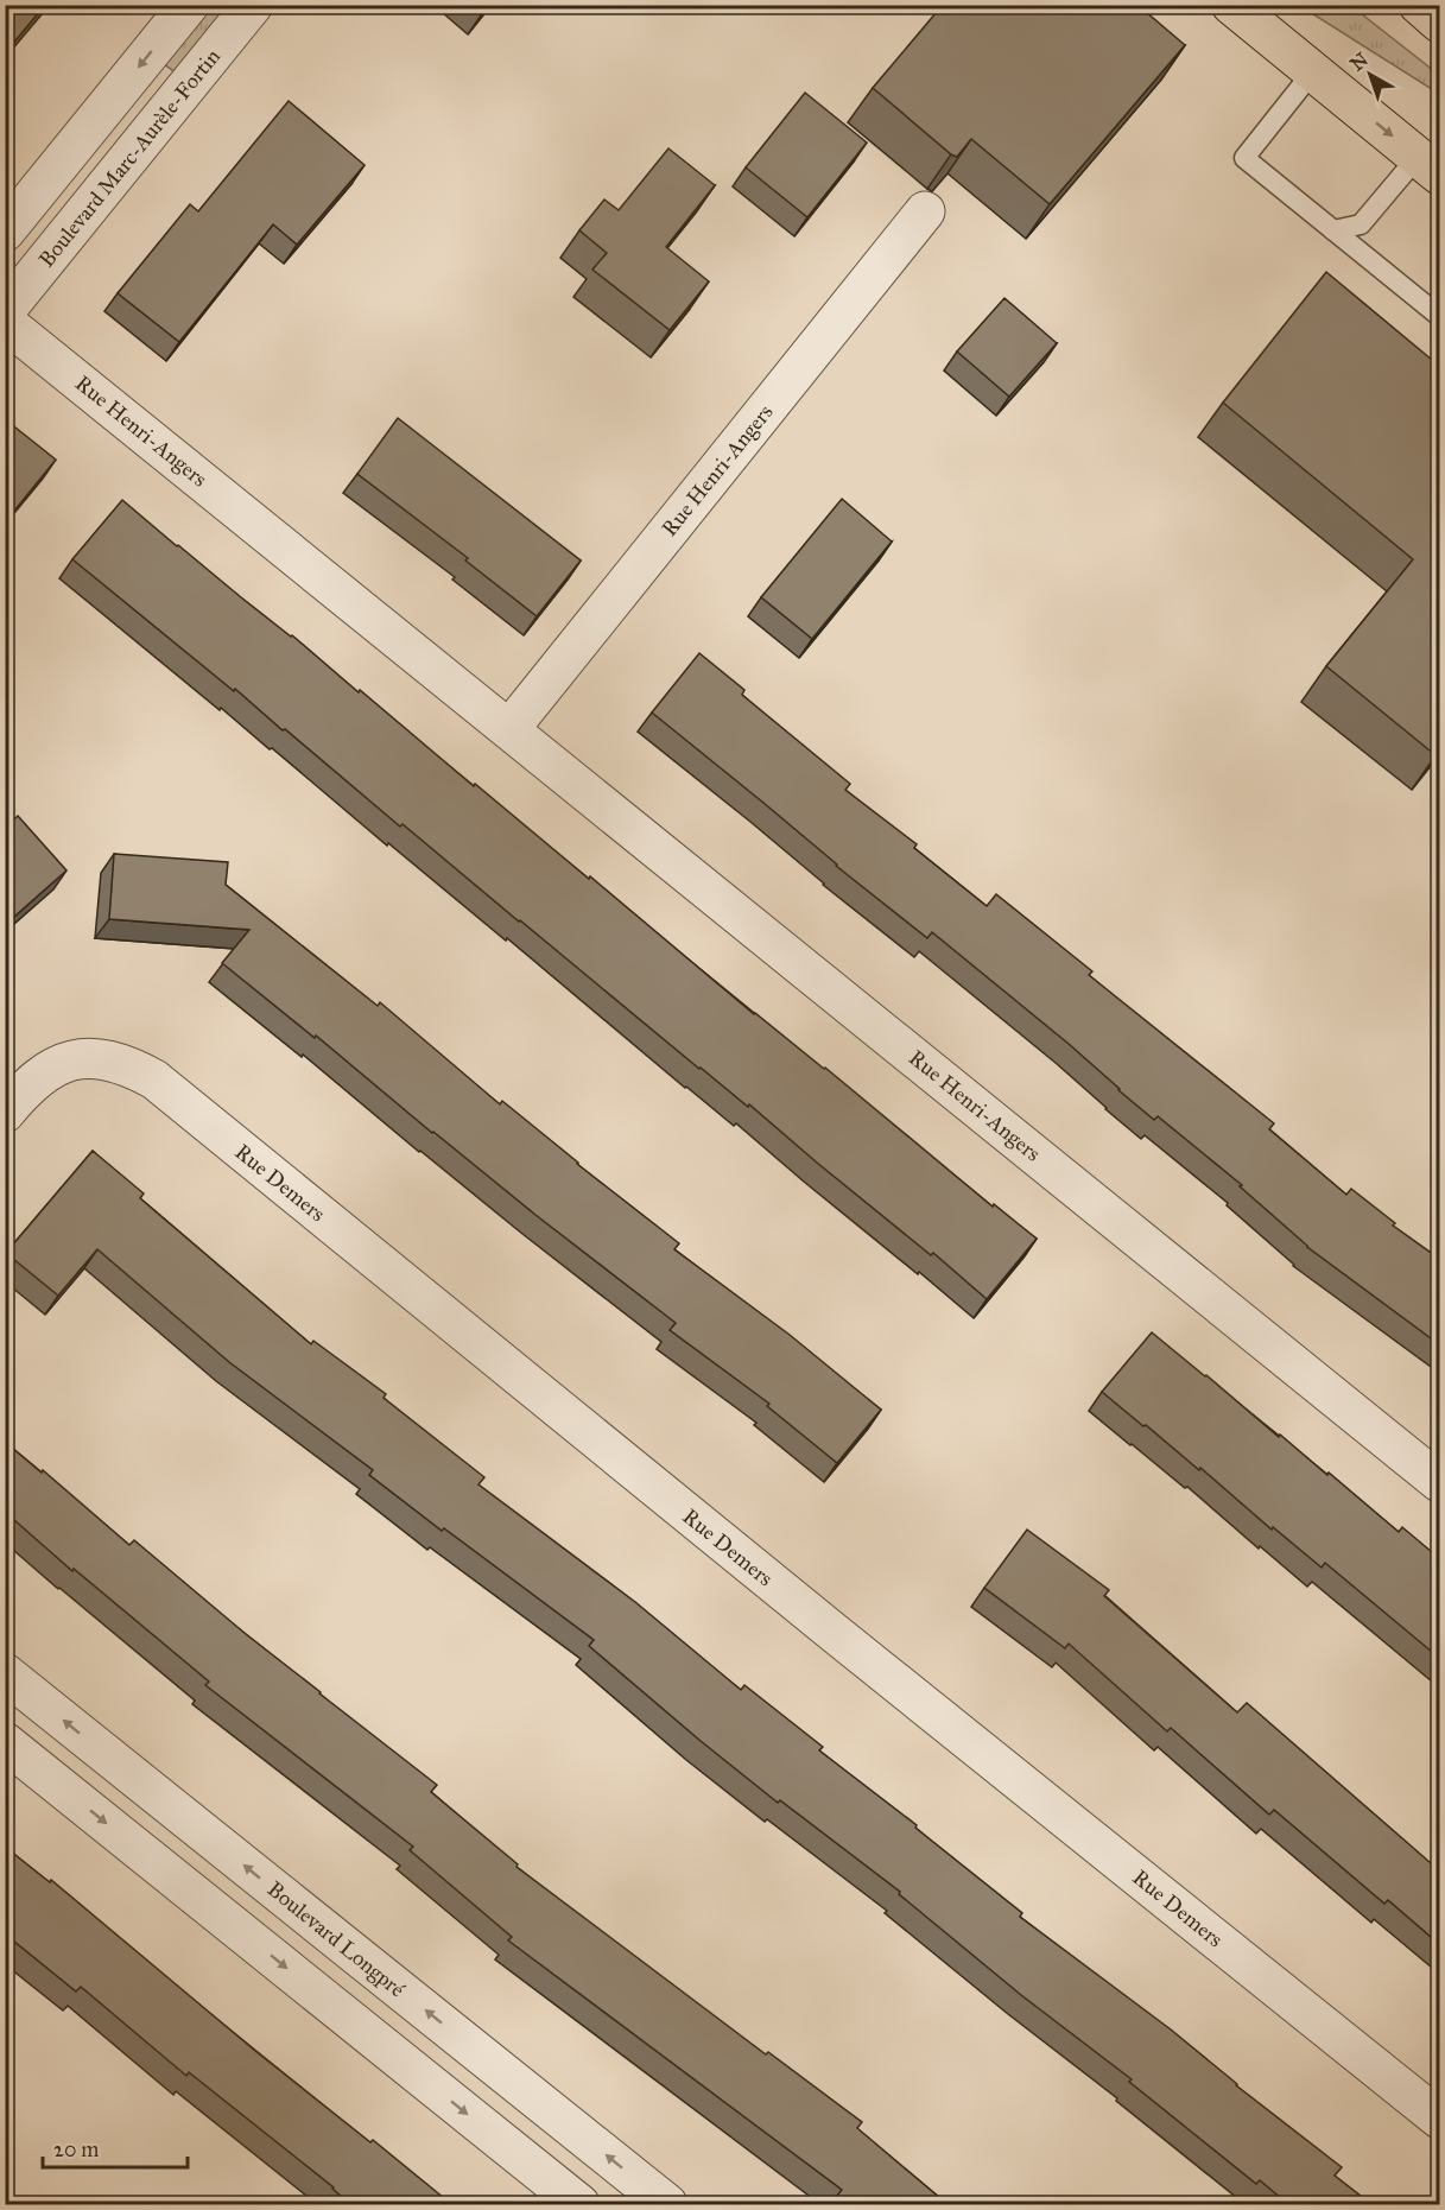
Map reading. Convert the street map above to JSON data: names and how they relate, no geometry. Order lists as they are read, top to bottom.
{
  "streets": {
    "street": [
      "Boulevard Marc-Aurèle-Fortin",
      "Rue Henri-Angers",
      "Rue Demers",
      "Boulevard Longpré"
    ]
  },
  "scale_bar": "20 m",
  "north": "top left"
}
